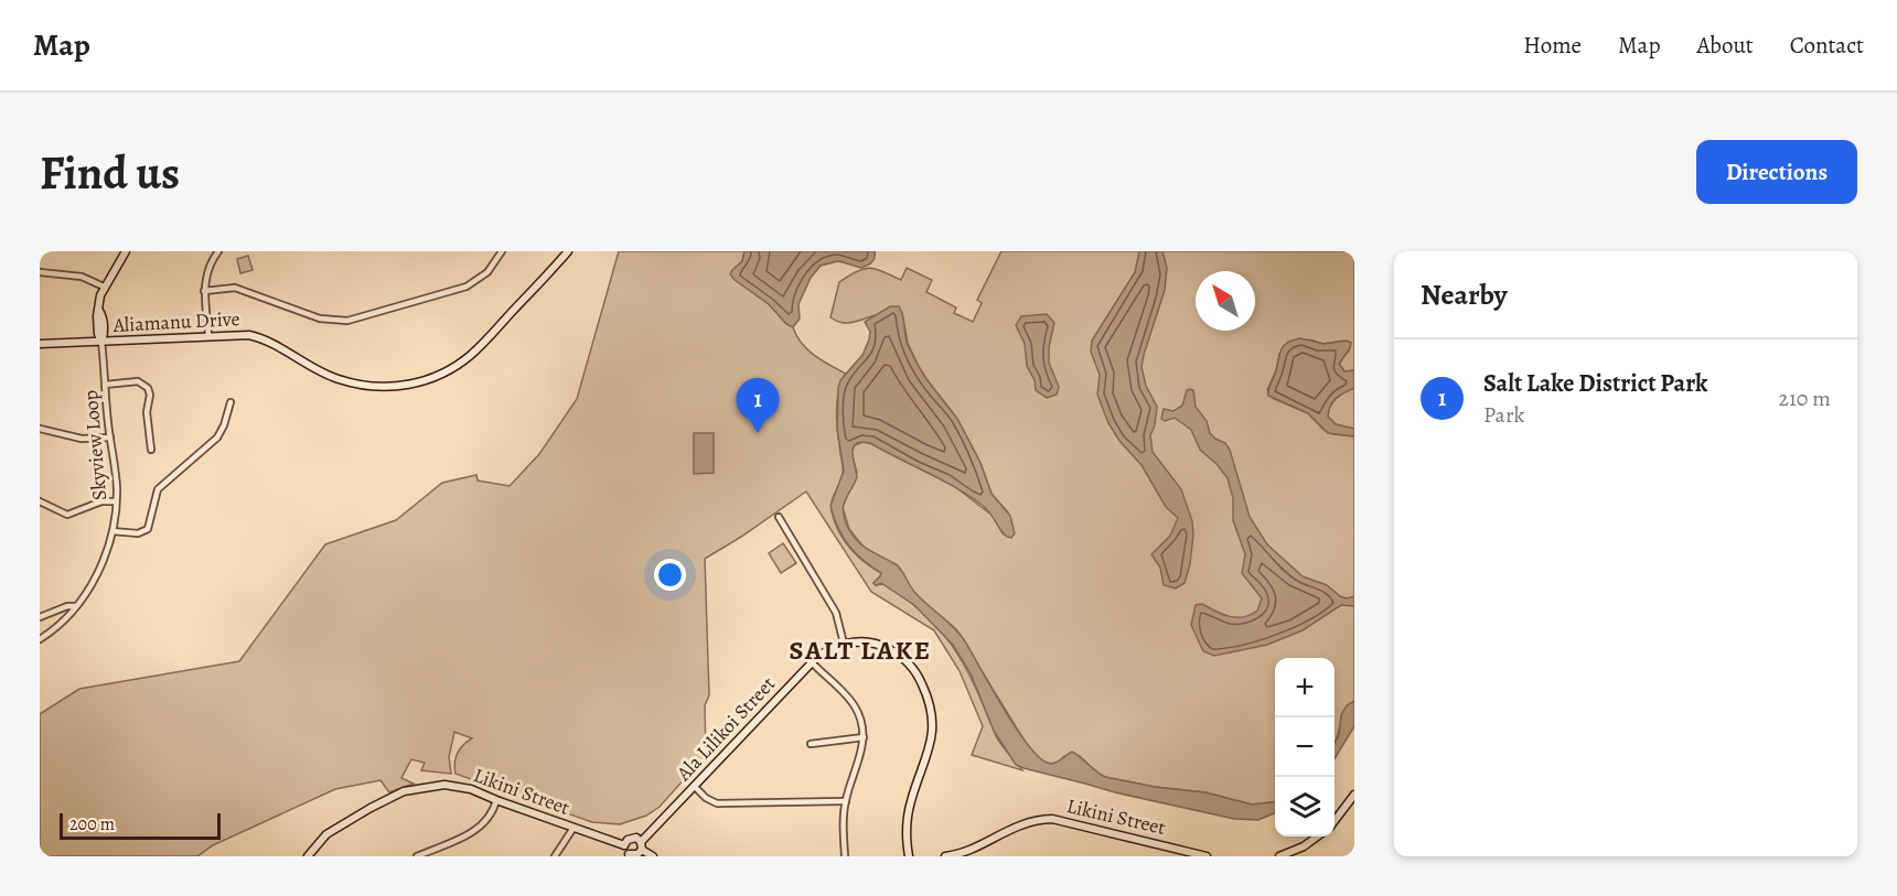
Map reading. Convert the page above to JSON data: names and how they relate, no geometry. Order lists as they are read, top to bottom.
{
  "streets": {
    "street": [
      "Aliamanu Drive",
      "Skyview Loop",
      "Ala Lilikoi Street",
      "Likini Street"
    ]
  },
  "crossings": [
    ["Aliamanu Drive", "Skyview Loop"],
    ["Ala Lilikoi Street", "Likini Street"]
  ],
  "districts": ["SALT LAKE"],
  "scale_bar": "200 m",
  "north": "top left",
  "page": {
    "header": "Map",
    "nav": [
      "Home",
      "Map",
      "About",
      "Contact"
    ],
    "buttons": "Directions",
    "title": "Find us",
    "heading": "Nearby",
    "list": [
      {
        "mark": "1",
        "name": "Salt Lake District Park",
        "note": "Park",
        "value": "210 m"
      }
    ],
    "pins": "1",
    "map_buttons": ["+", "−"],
    "scale": "200 m"
  }
}
